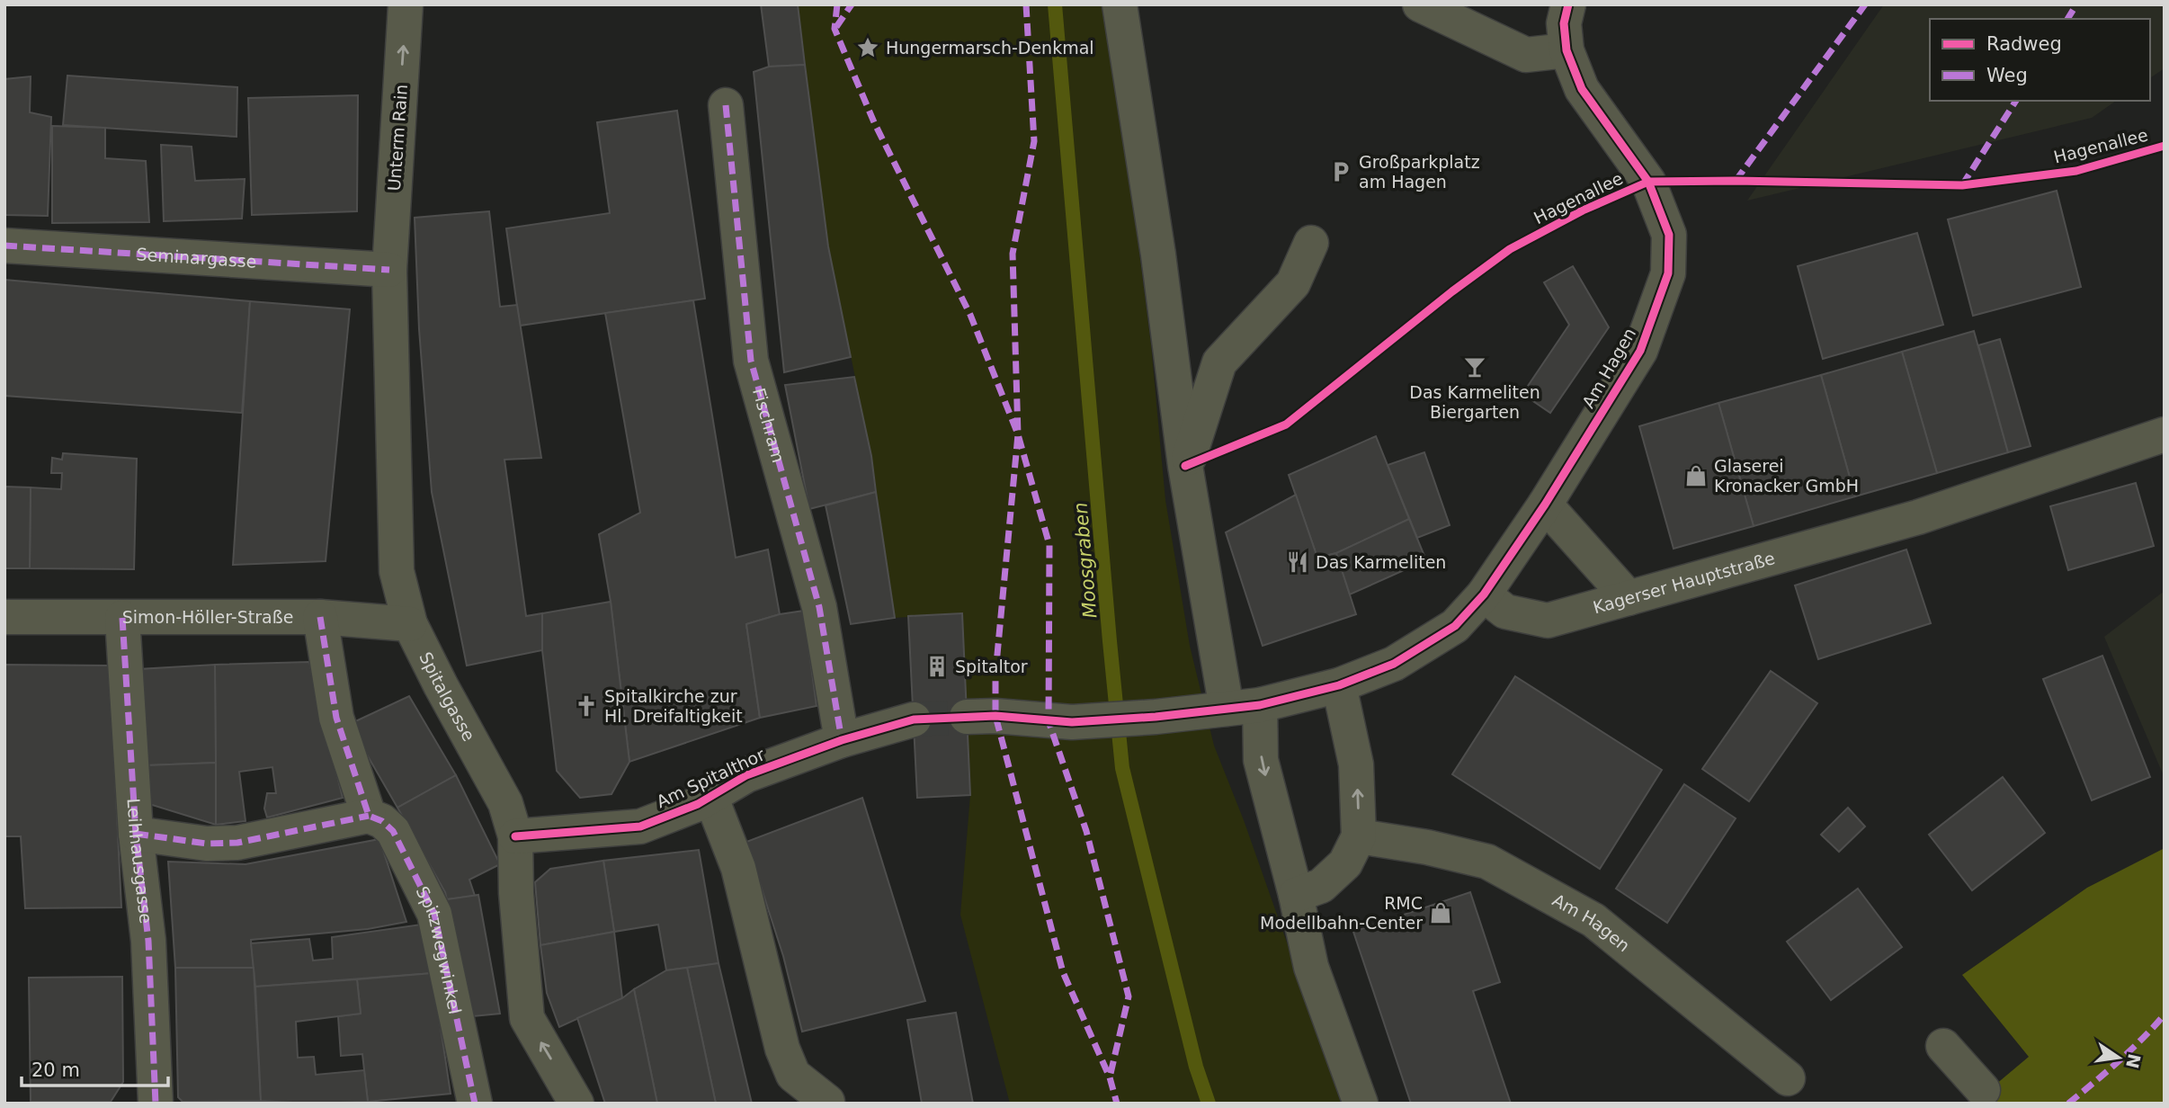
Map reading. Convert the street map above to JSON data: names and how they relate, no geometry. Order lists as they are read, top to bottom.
{
  "streets": {
    "street": [
      "Unterm Rain",
      "Seminargasse",
      "Am Hagen",
      "Fischram",
      "Kagerser Hauptstraße",
      "Simon-Höller-Straße",
      "Spitalgasse",
      "Am Spitalthor",
      "Leihhausgasse",
      "Spitzwegwinkel"
    ],
    "cycle path": ["Hagenallee"]
  },
  "crossings": [
    ["Unterm Rain", "Seminargasse"],
    ["Unterm Rain", "Spitalgasse"],
    ["Seminargasse", "Spitalgasse"],
    ["Am Hagen", "Kagerser Hauptstraße"],
    ["Fischram", "Am Spitalthor"],
    ["Simon-Höller-Straße", "Spitalgasse"],
    ["Simon-Höller-Straße", "Leihhausgasse"],
    ["Spitalgasse", "Am Spitalthor"]
  ],
  "one_way": ["Unterm Rain"],
  "water": ["Moosgraben"],
  "places": {
    "place": ["Hungermarsch-Denkmal"],
    "parking": ["Großparkplatz am Hagen"],
    "bar": ["Das Karmeliten Biergarten"],
    "shop": ["Glaserei Kronacker GmbH", "RMC Modellbahn-Center"],
    "restaurant": ["Das Karmeliten"],
    "building": ["Spitaltor"],
    "church": ["Spitalkirche zur Hl. Dreifaltigkeit"]
  },
  "legend": ["Radweg", "Weg"],
  "scale_bar": "20 m",
  "north": "right"
}
